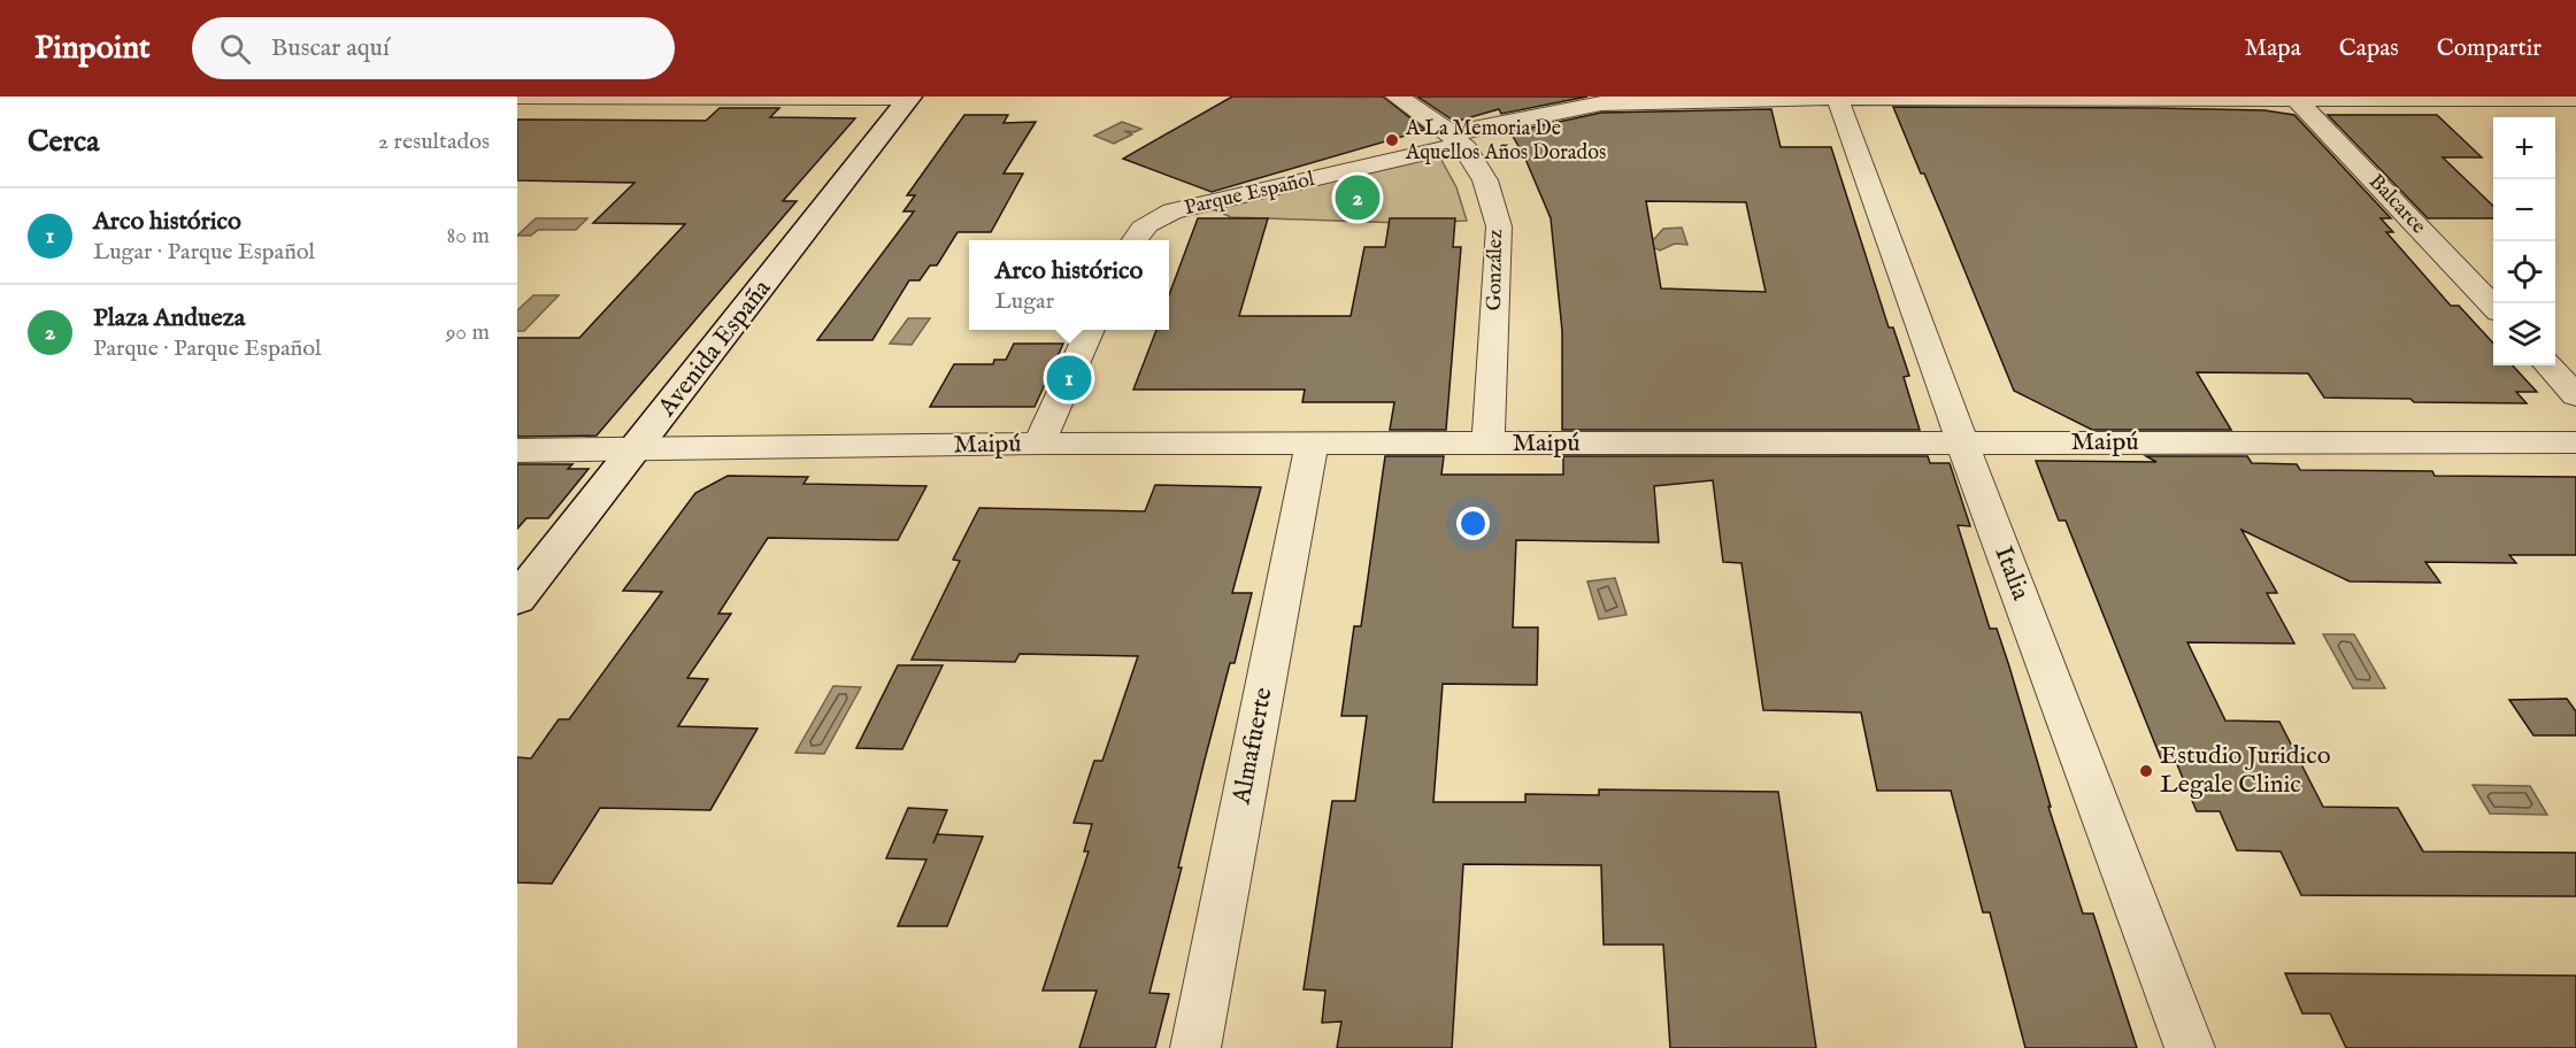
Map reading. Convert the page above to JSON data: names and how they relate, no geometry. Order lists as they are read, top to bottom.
{
  "streets": {
    "main road": ["Avenida España"],
    "street": [
      "Parque Español",
      "Balcarce",
      "González",
      "Maipú",
      "Italia",
      "Almafuerte"
    ]
  },
  "crossings": [
    ["Parque Español", "Balcarce"],
    ["Parque Español", "González"],
    ["Parque Español", "Italia"],
    ["González", "Maipú"],
    ["Avenida España", "Maipú"],
    ["Maipú", "Italia"],
    ["Maipú", "Almafuerte"]
  ],
  "places": ["A La Memoria De Aquellos Años Dorados", "Estudio Juridico Legale Clinic"],
  "page": {
    "header": "Pinpoint",
    "search": "Buscar aquí",
    "nav": ["Mapa", "Capas", "Compartir"],
    "heading": ["Cerca", "2 resultados"],
    "map_buttons": ["+", "−"],
    "pins": ["2", "1"],
    "list": [
      {
        "mark": "1",
        "name": "Arco histórico",
        "note": "Lugar · Parque Español",
        "value": "80 m"
      },
      {
        "mark": "2",
        "name": "Plaza Andueza",
        "note": "Parque · Parque Español",
        "value": "90 m"
      }
    ],
    "popup": ["Arco histórico", "Lugar"]
  }
}
